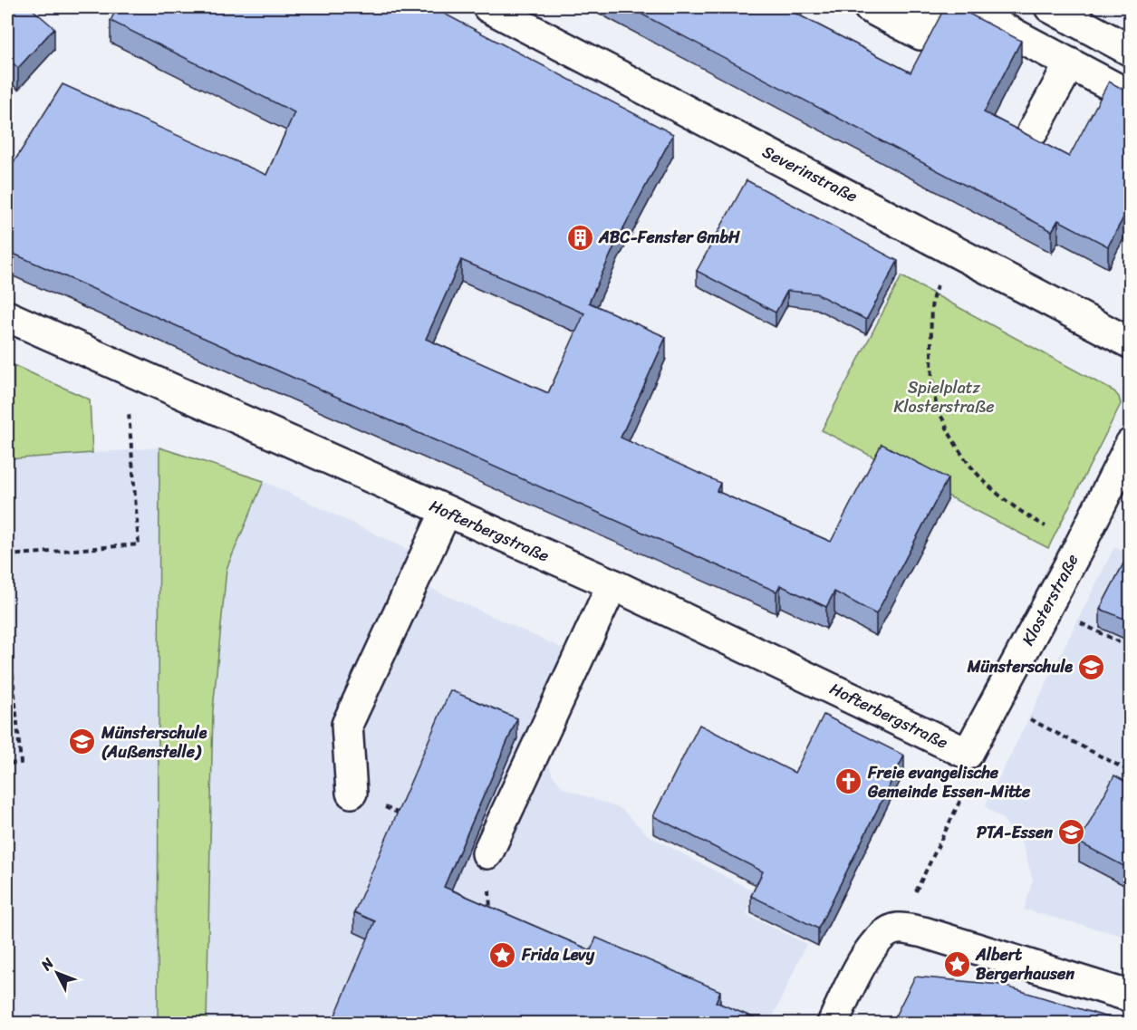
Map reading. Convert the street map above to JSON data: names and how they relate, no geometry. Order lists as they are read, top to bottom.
{
  "streets": {
    "street": ["Severinstraße", "Hofterbergstraße", "Klosterstraße"]
  },
  "crossings": [
    ["Hofterbergstraße", "Klosterstraße"]
  ],
  "parks": ["Spielplatz Klosterstraße"],
  "places": {
    "building": ["ABC-Fenster GmbH"],
    "school or university": ["Münsterschule", "Münsterschule (Außenstelle)", "PTA-Essen"],
    "church": ["Freie evangelische Gemeinde Essen-Mitte"],
    "place": ["Frida Levy", "Albert Bergerhausen"]
  },
  "north": "top left"
}
